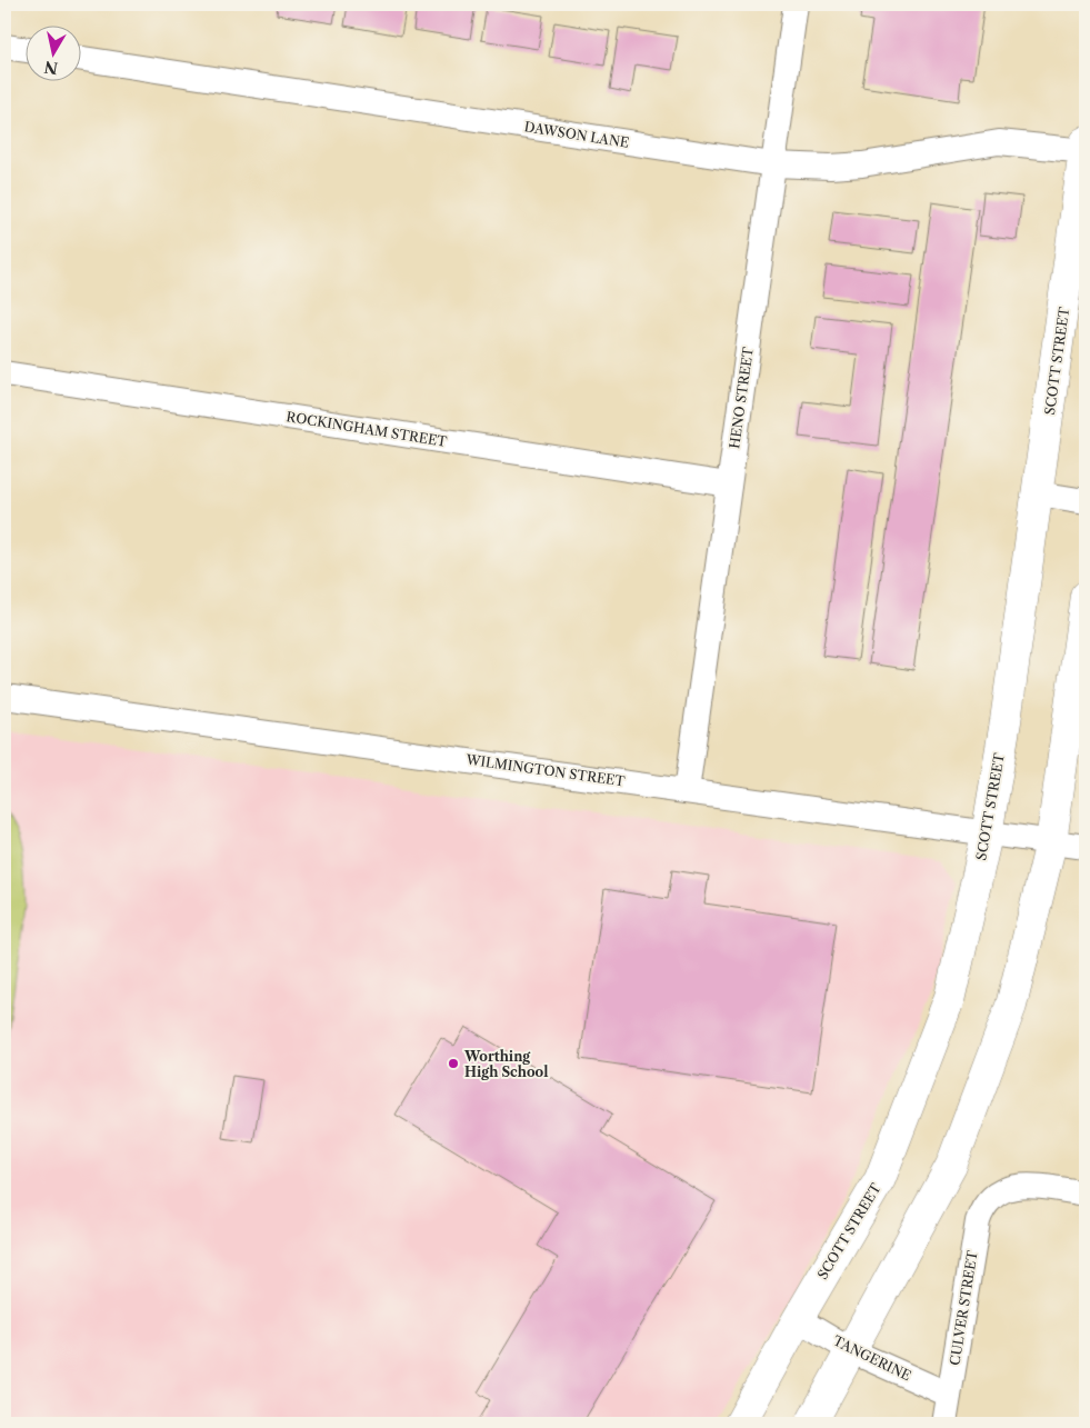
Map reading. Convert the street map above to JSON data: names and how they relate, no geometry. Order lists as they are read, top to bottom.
{
  "streets": {
    "main road": ["SCOTT STREET"],
    "street": [
      "DAWSON LANE",
      "HENO STREET",
      "ROCKINGHAM STREET",
      "WILMINGTON STREET",
      "CULVER STREET",
      "TANGERINE"
    ]
  },
  "crossings": [
    ["DAWSON LANE", "SCOTT STREET"],
    ["DAWSON LANE", "HENO STREET"],
    ["SCOTT STREET", "WILMINGTON STREET"],
    ["SCOTT STREET", "TANGERINE"],
    ["HENO STREET", "ROCKINGHAM STREET"],
    ["HENO STREET", "WILMINGTON STREET"],
    ["CULVER STREET", "TANGERINE"]
  ],
  "places": ["Worthing High School"],
  "north": "bottom"
}
